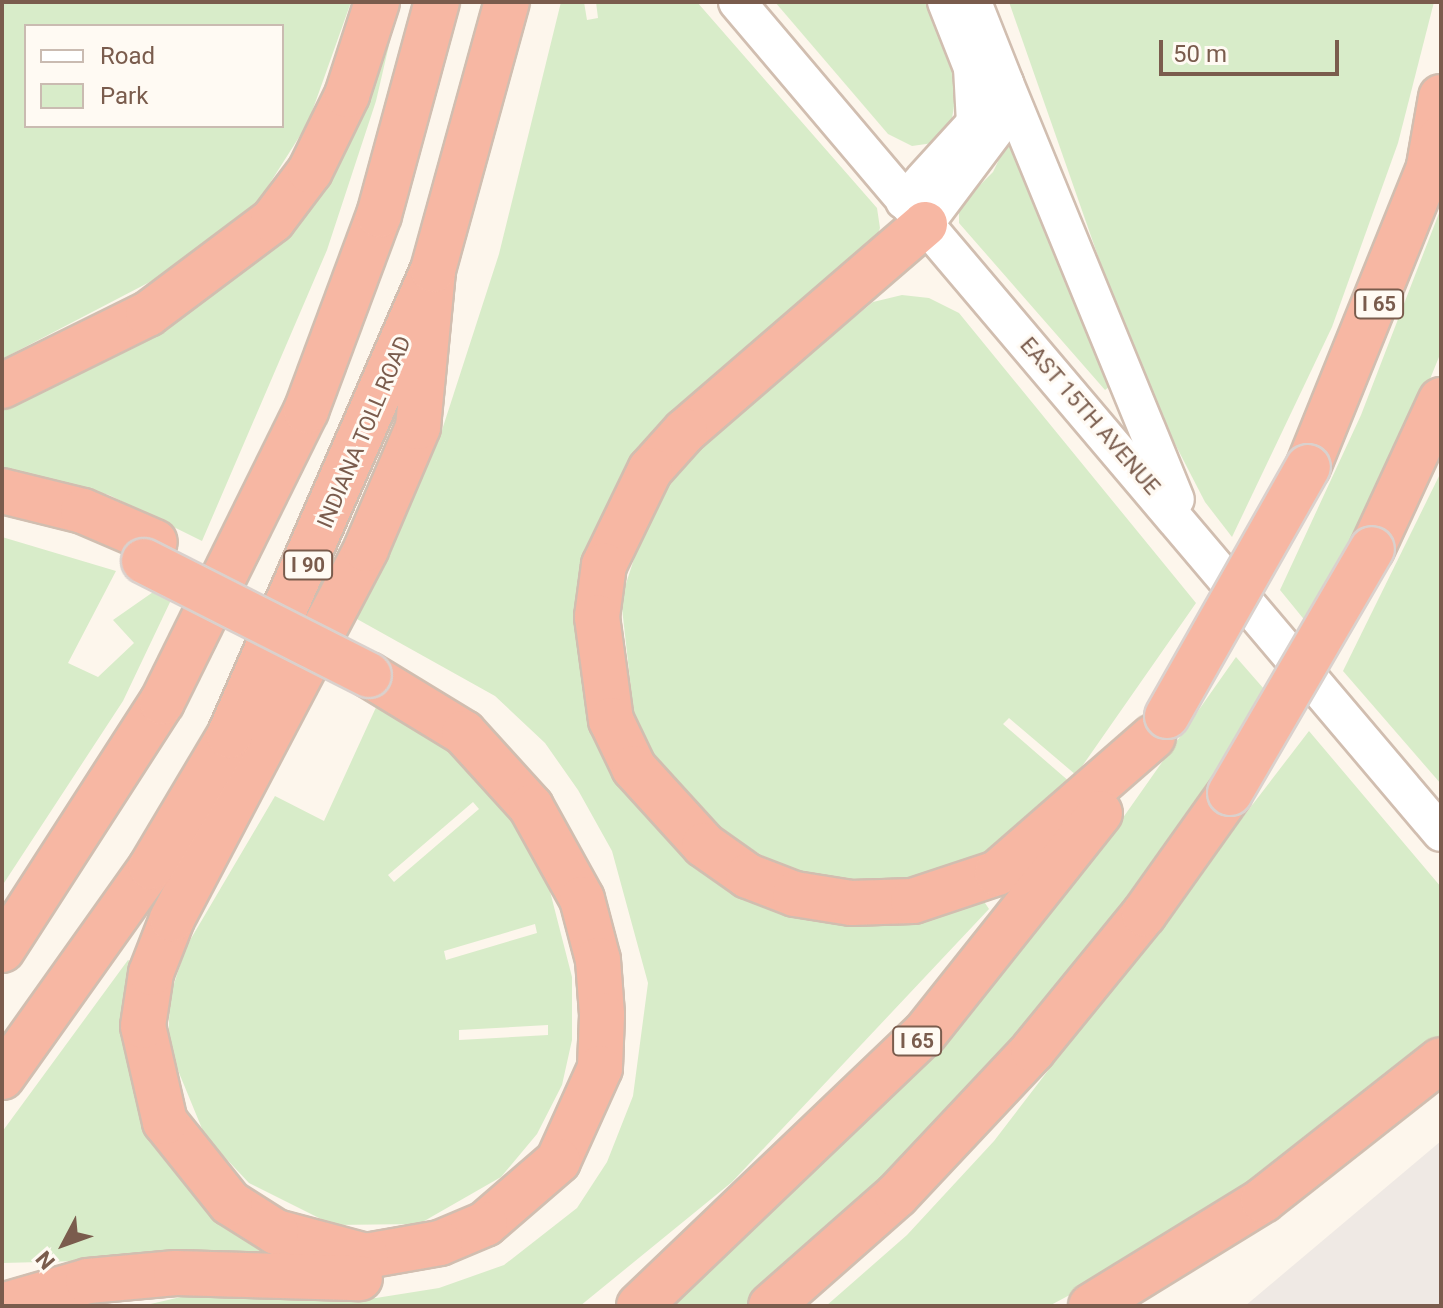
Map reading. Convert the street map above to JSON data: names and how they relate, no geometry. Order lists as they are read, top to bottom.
{
  "streets": {
    "highway": ["I 65", "INDIANA TOLL ROAD", "I 90"],
    "street": ["EAST 15TH AVENUE"]
  },
  "legend": ["Road", "Park"],
  "scale_bar": "50 m",
  "north": "bottom left"
}
